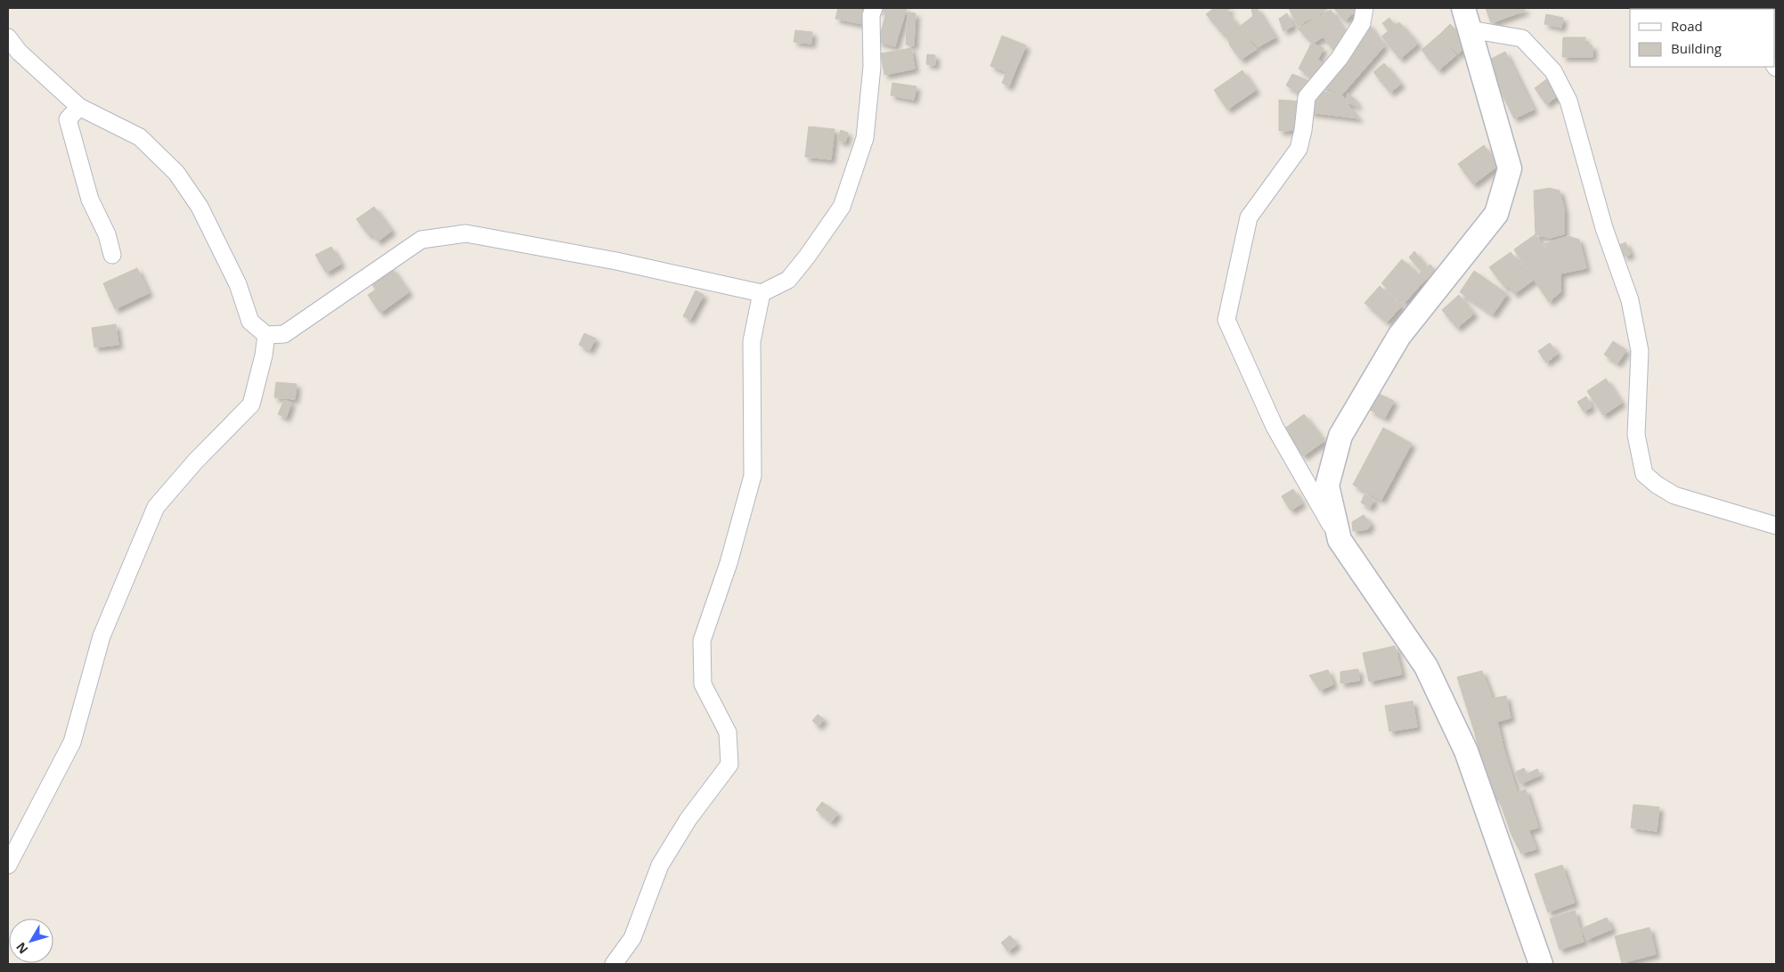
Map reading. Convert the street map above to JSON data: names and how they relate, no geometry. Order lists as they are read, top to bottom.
{
  "legend": ["Road", "Building"],
  "north": "bottom left"
}
